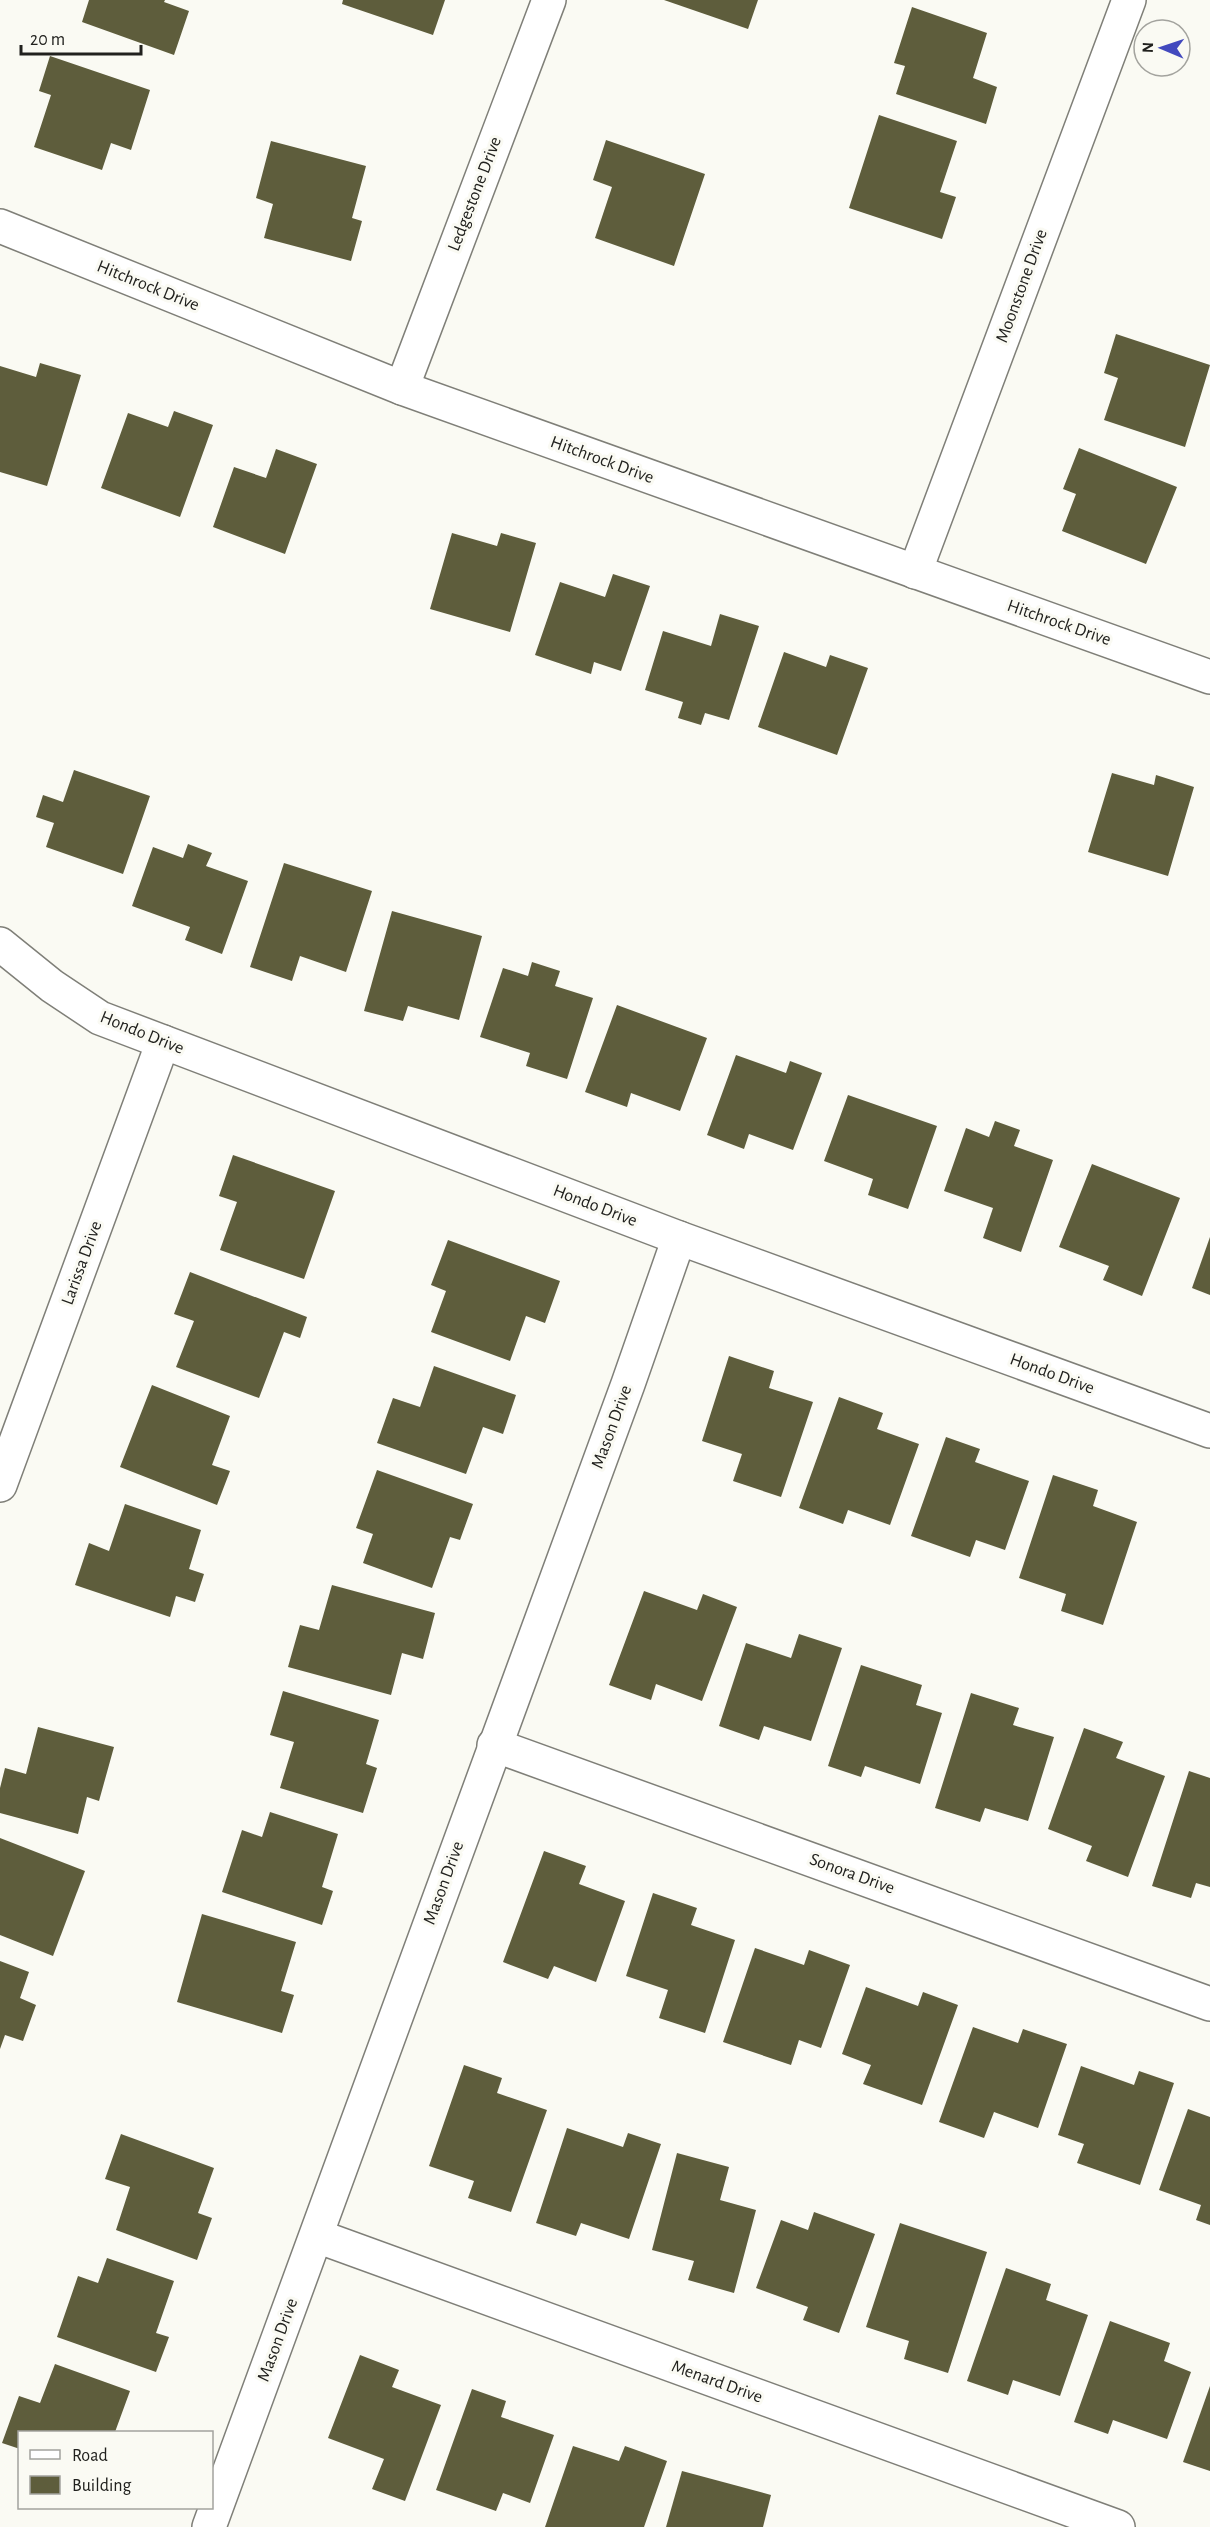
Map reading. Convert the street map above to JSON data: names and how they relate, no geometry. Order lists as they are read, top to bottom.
{
  "streets": {
    "street": [
      "Ledgestone Drive",
      "Hitchrock Drive",
      "Moonstone Drive",
      "Hondo Drive",
      "Larissa Drive",
      "Mason Drive",
      "Sonora Drive",
      "Menard Drive"
    ]
  },
  "crossings": [
    ["Ledgestone Drive", "Hitchrock Drive"],
    ["Hitchrock Drive", "Moonstone Drive"],
    ["Hondo Drive", "Larissa Drive"],
    ["Hondo Drive", "Mason Drive"],
    ["Mason Drive", "Sonora Drive"],
    ["Mason Drive", "Menard Drive"]
  ],
  "legend": ["Road", "Building"],
  "scale_bar": "20 m",
  "north": "left"
}
